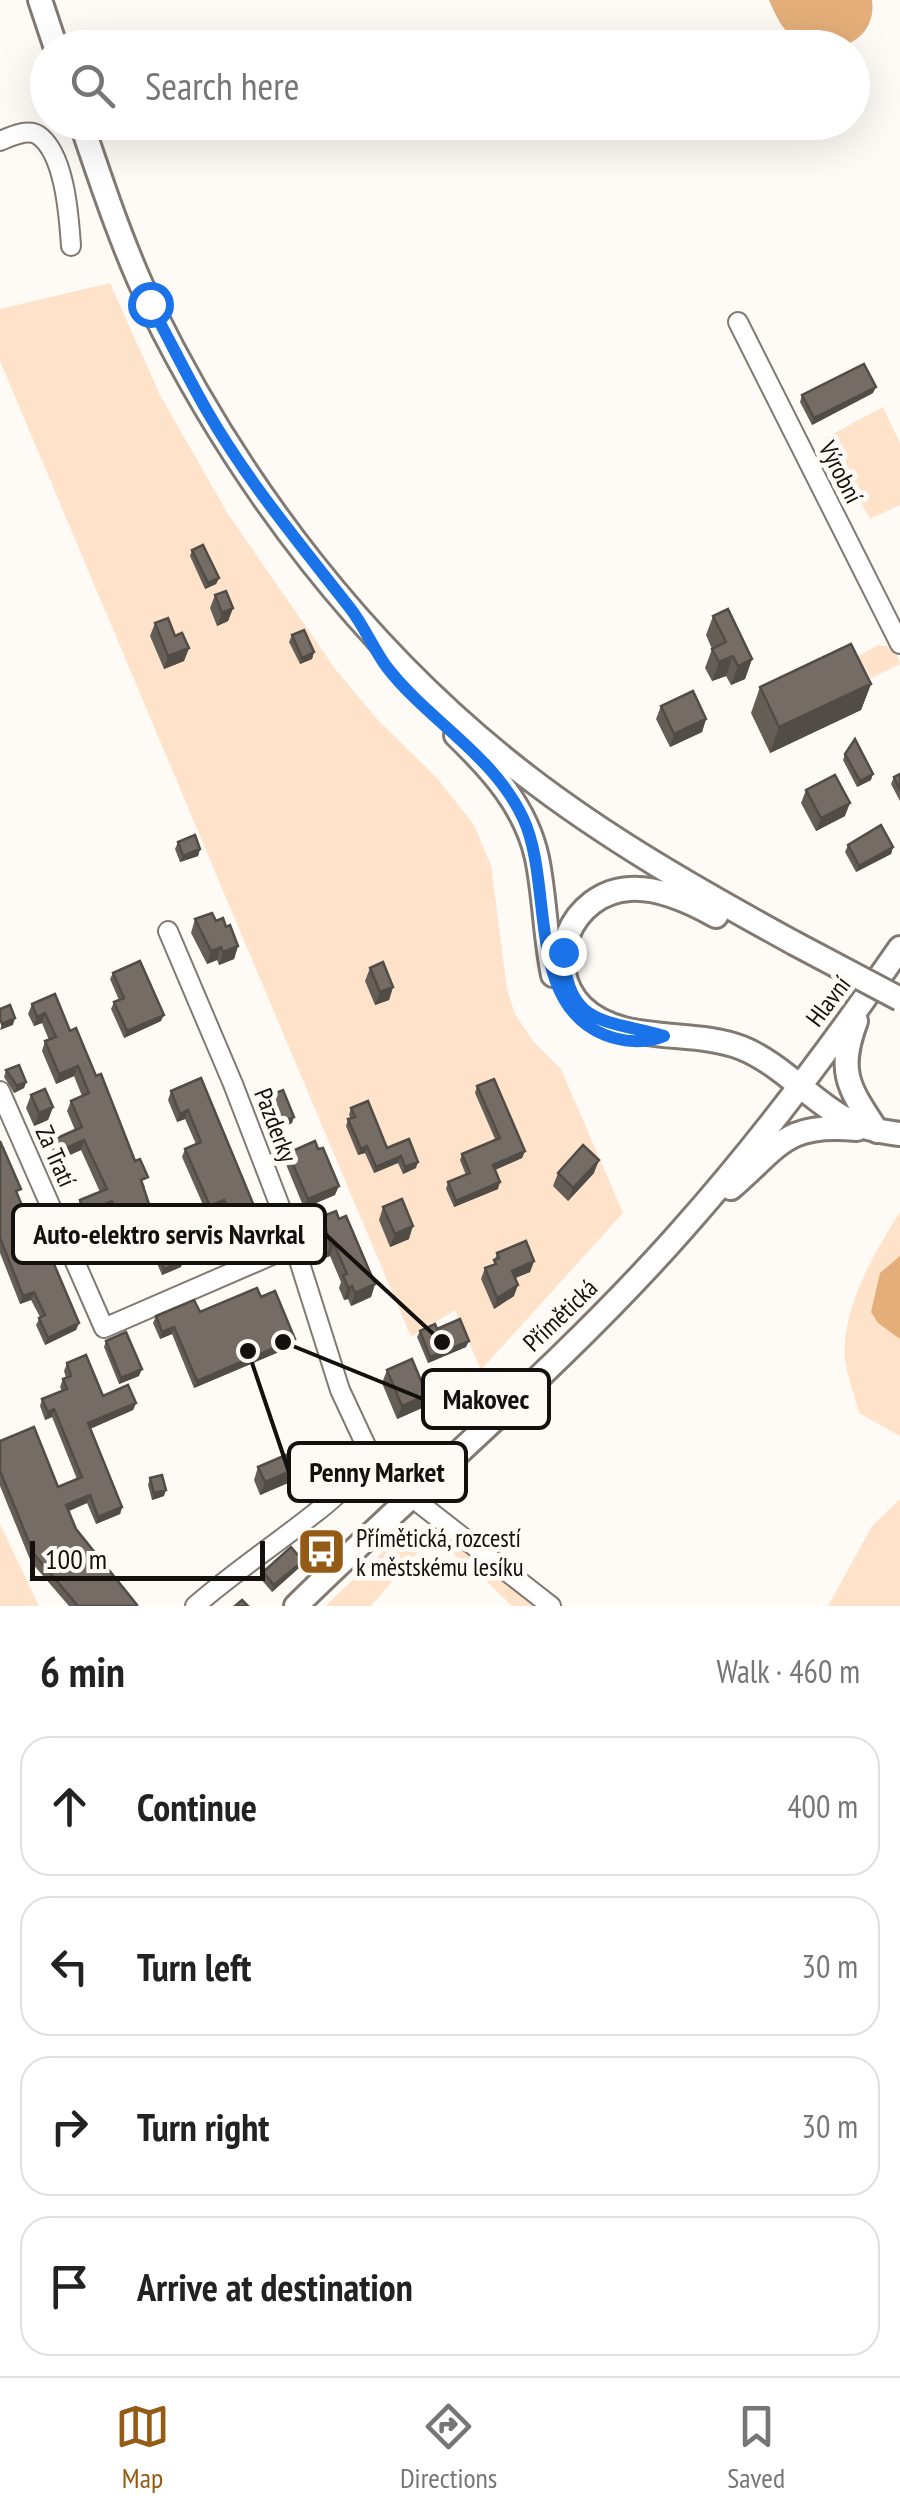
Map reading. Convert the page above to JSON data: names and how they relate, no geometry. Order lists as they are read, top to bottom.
{
  "streets": {
    "main road": ["Hlavní", "Přímětická"],
    "street": ["Výrobní", "Pazderky", "Za Tratí"]
  },
  "crossings": [
    ["Hlavní", "Přímětická"],
    ["Pazderky", "Za Tratí"],
    ["Pazderky", "Přímětická"]
  ],
  "places": {
    "other": ["Makovec", "Auto-elektro servis Navrkal", "Penny Market"],
    "bus stop": ["Přímětická, rozcestí k městskému lesíku"]
  },
  "scale_bar": "100 m",
  "page": {
    "search": "Search here",
    "scale": "100 m",
    "heading": ["6 min", "Walk · 460 m"],
    "list": [
      ["Continue", "400 m"],
      ["Turn left", "30 m"],
      ["Turn right", "30 m"],
      "Arrive at destination"
    ],
    "nav": ["Map", "Directions", "Saved"]
  }
}
